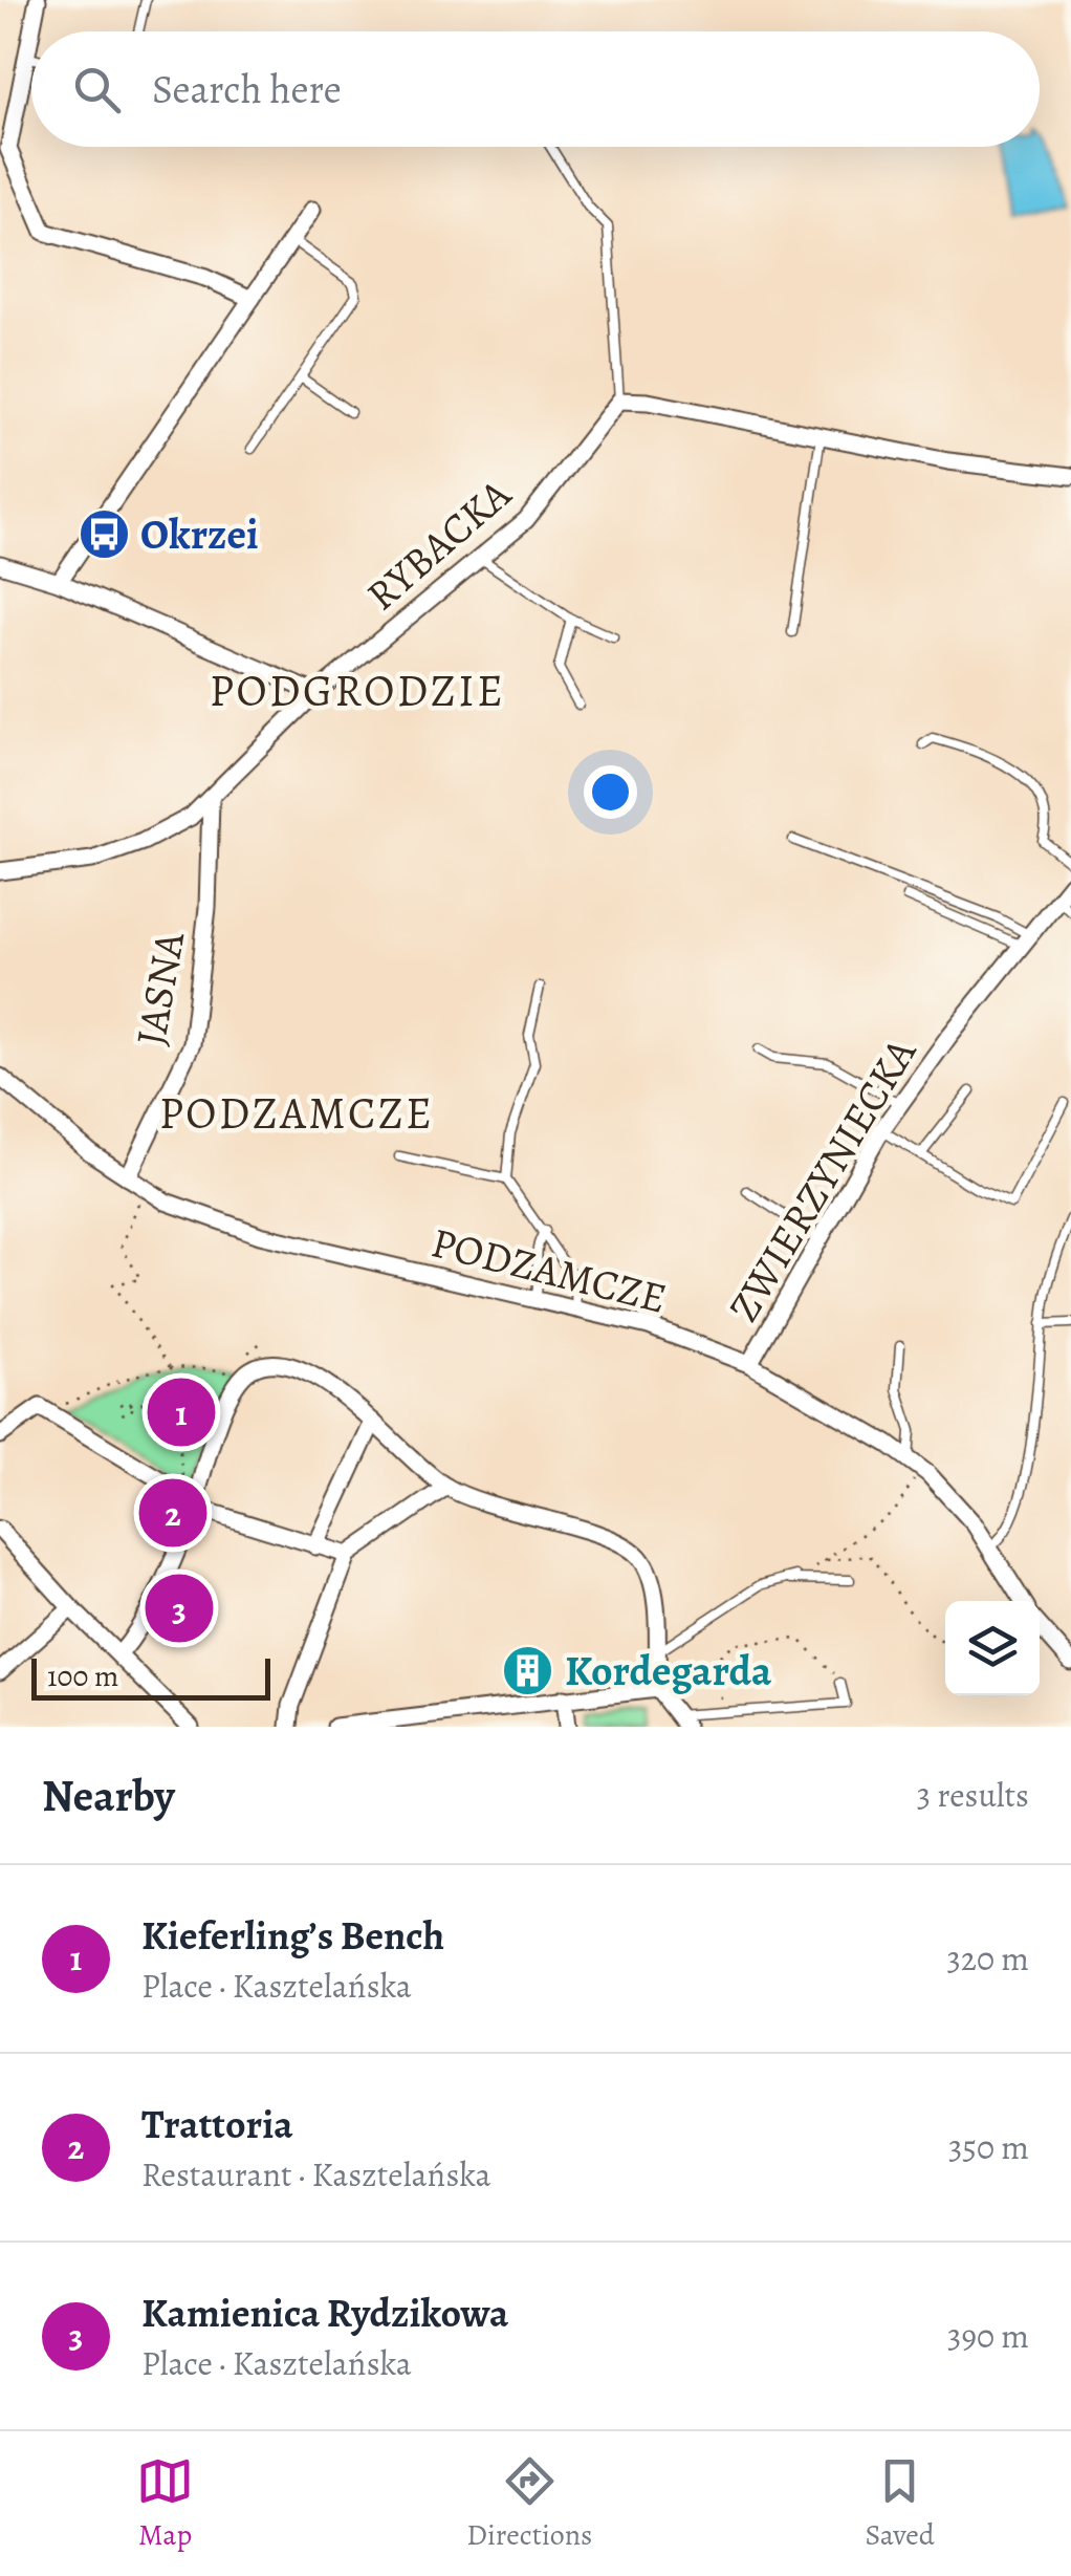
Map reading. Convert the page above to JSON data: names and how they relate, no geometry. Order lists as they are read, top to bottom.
{
  "streets": {
    "street": [
      "RYBACKA",
      "JASNA",
      "ZWIERZYNIECKA",
      "PODZAMCZE"
    ]
  },
  "crossings": [
    ["RYBACKA", "JASNA"],
    ["JASNA", "PODZAMCZE"],
    ["ZWIERZYNIECKA", "PODZAMCZE"]
  ],
  "districts": ["PODGRODZIE", "PODZAMCZE"],
  "places": {
    "bus stop": ["Okrzei"],
    "building": ["Kordegarda"]
  },
  "scale_bar": "100 m",
  "page": {
    "search": "Search here",
    "pins": ["1", "2", "3"],
    "scale": "100 m",
    "heading": ["Nearby", "3 results"],
    "list": [
      {
        "mark": "1",
        "name": "Kieferling’s Bench",
        "note": "Place · Kasztelańska",
        "value": "320 m"
      },
      {
        "mark": "2",
        "name": "Trattoria",
        "note": "Restaurant · Kasztelańska",
        "value": "350 m"
      },
      {
        "mark": "3",
        "name": "Kamienica Rydzikowa",
        "note": "Place · Kasztelańska",
        "value": "390 m"
      }
    ],
    "nav": ["Map", "Directions", "Saved"]
  }
}
